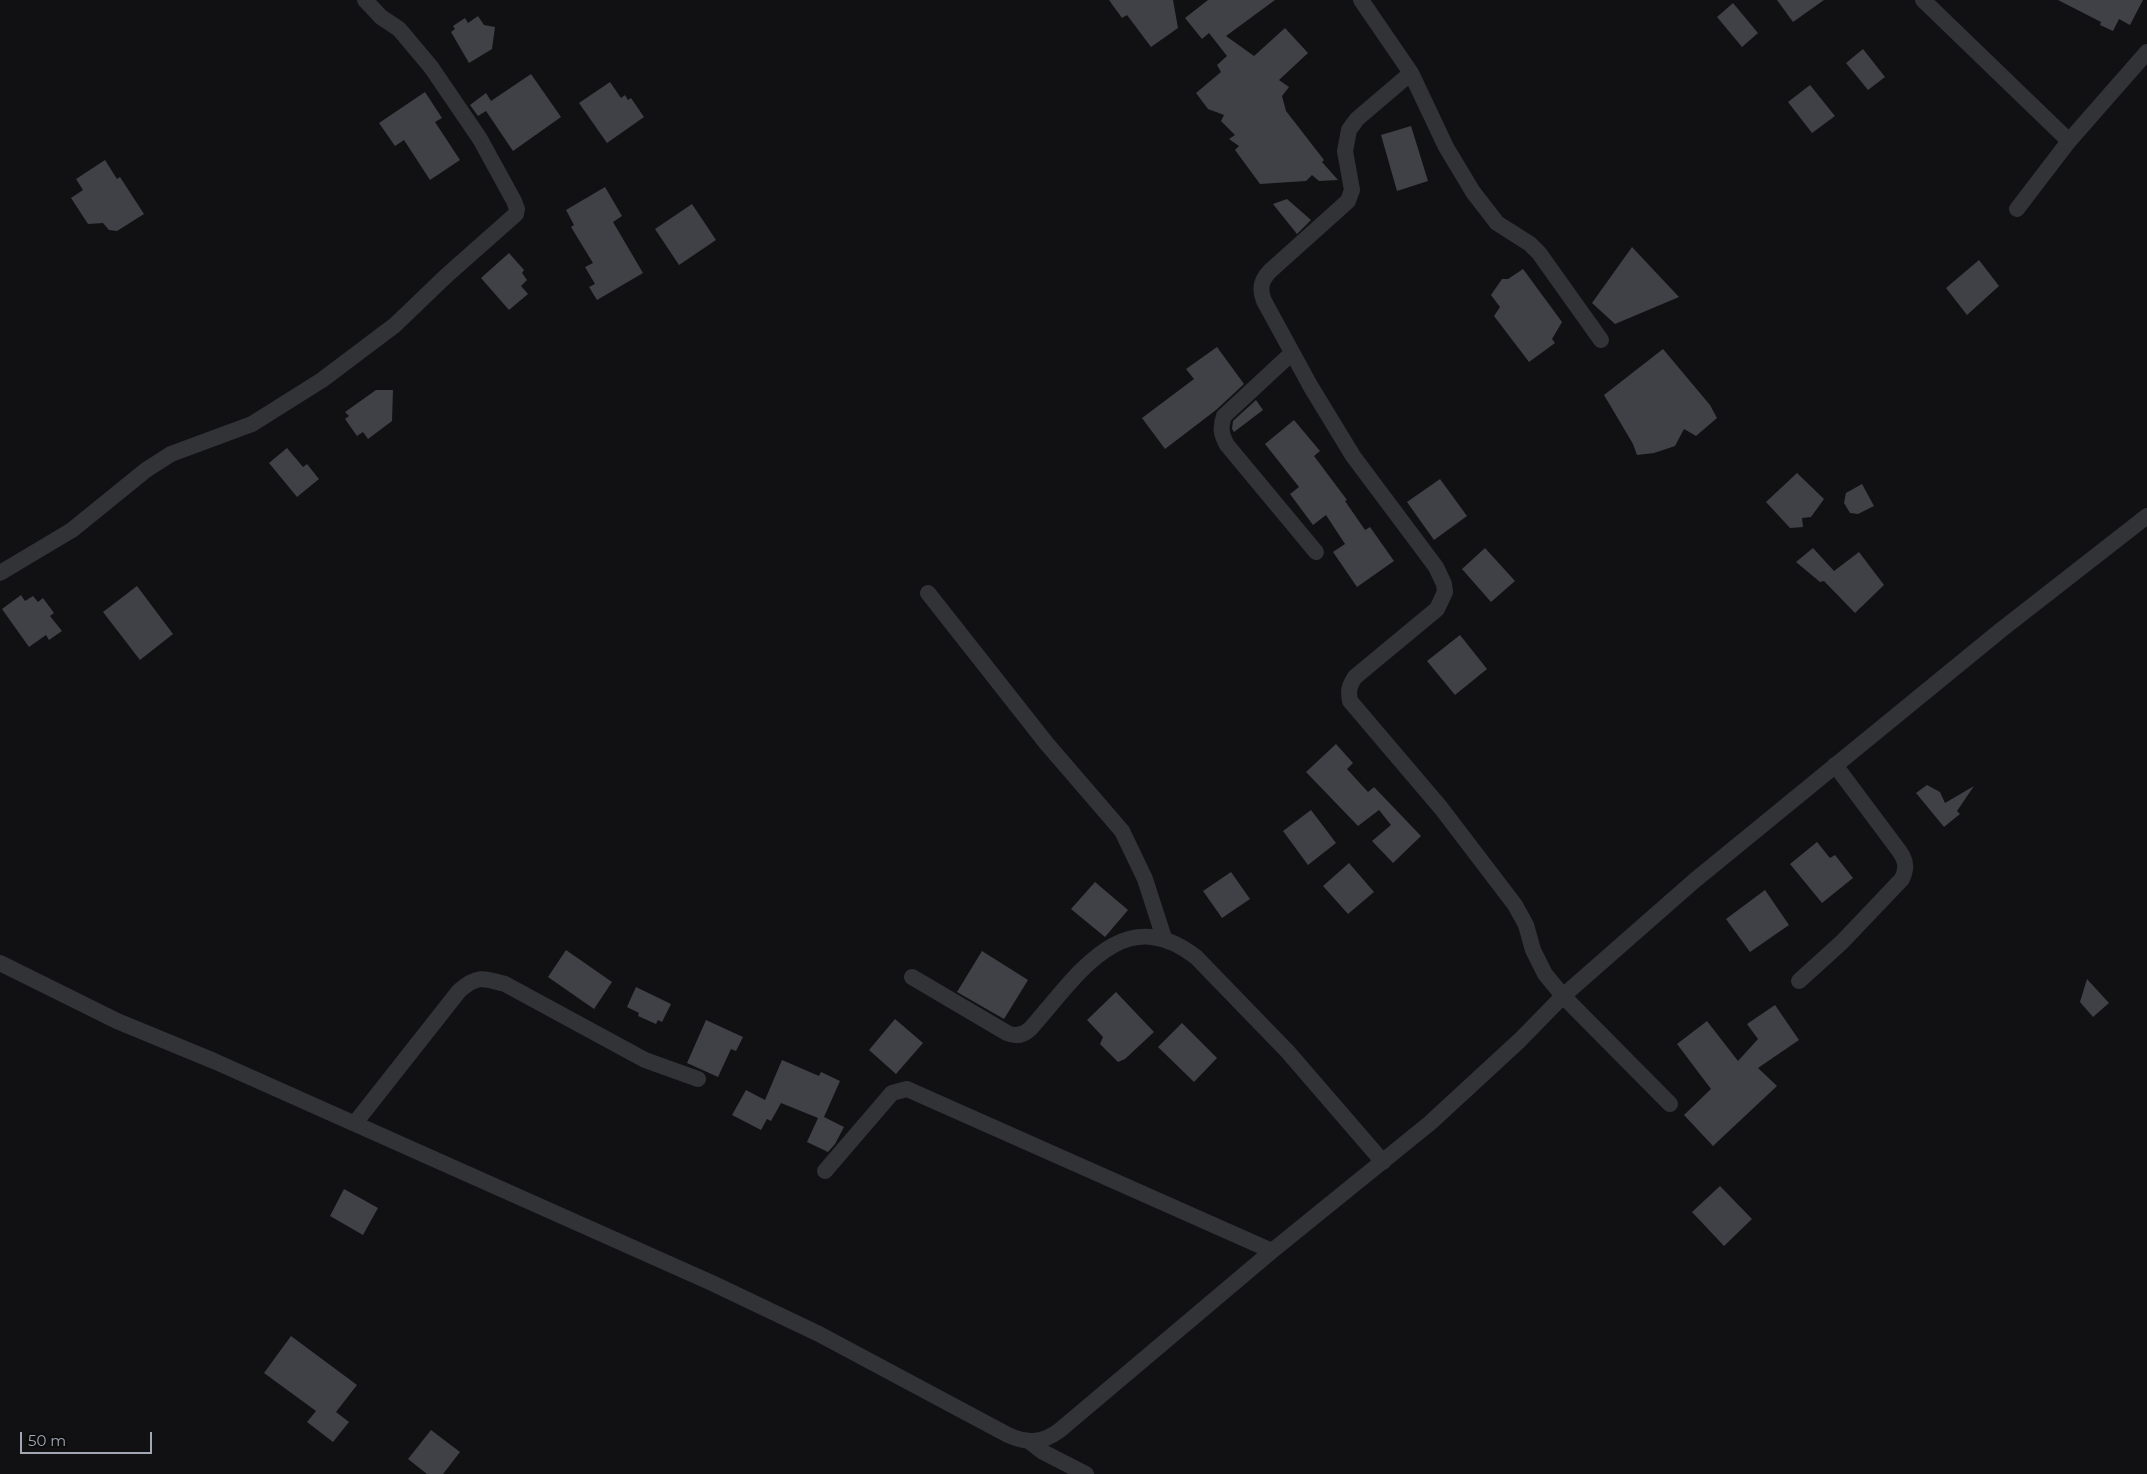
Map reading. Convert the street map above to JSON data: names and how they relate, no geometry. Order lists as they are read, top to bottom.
{
  "scale_bar": "50 m"
}
